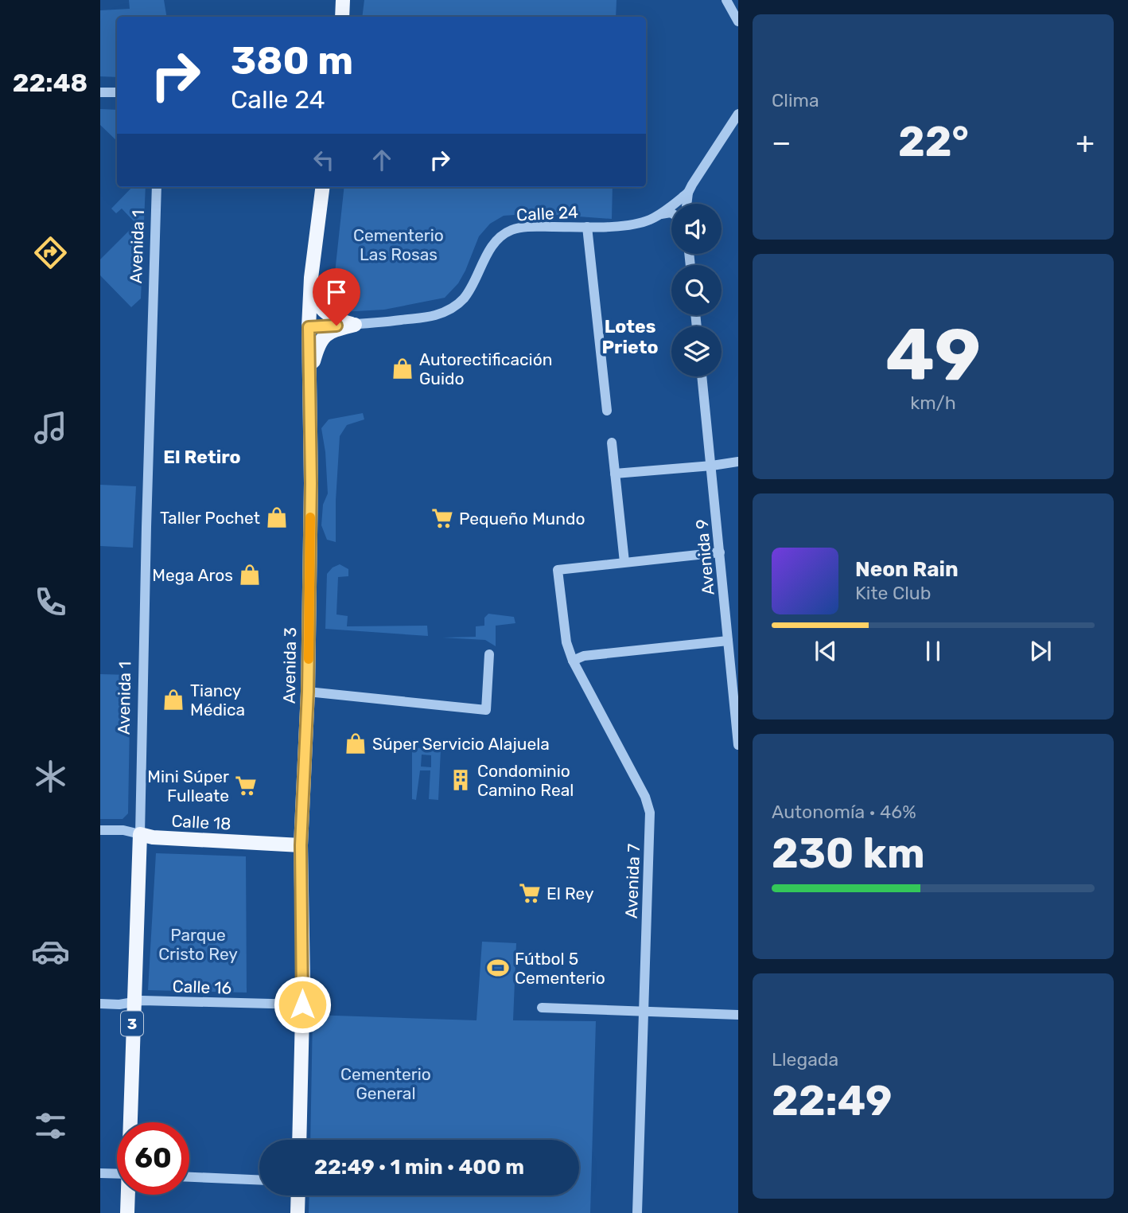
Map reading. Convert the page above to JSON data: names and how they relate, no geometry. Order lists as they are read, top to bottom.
{
  "streets": {
    "main road": [
      "Avenida 1",
      "Avenida 3",
      "Calle 18",
      "3"
    ],
    "street": [
      "Calle 24",
      "Avenida 9",
      "Avenida 7",
      "Calle 16"
    ]
  },
  "crossings": [
    ["Calle 24", "Avenida 3"],
    ["Avenida 1", "Calle 18"],
    ["Avenida 1", "Calle 16"],
    ["Avenida 3", "Calle 18"],
    ["Avenida 3", "Calle 16"]
  ],
  "districts": ["Lotes Prieto", "El Retiro"],
  "parks": ["Cementerio Las Rosas", "Parque Cristo Rey", "Cementerio General"],
  "places": {
    "shop": [
      "Autorectificación Guido",
      "Taller Pochet",
      "Mega Aros",
      "Tiancy Médica",
      "Súper Servicio Alajuela"
    ],
    "supermarket": ["Pequeño Mundo", "Mini Súper Fulleate", "El Rey"],
    "building": ["Condominio Camino Real"],
    "sports": ["Fútbol 5 Cementerio"]
  },
  "page": {
    "tabs": "22:48",
    "tile": [
      "Clima",
      ["49", "km/h"],
      ["Autonomía · 46%", "230 km"],
      ["Llegada", "22:49"]
    ],
    "turn": ["380 m", "Calle 24"],
    "heat": ["−", "22°", "+"],
    "song": ["Neon Rain", "Kite Club"],
    "limit": "60",
    "trip": "22:49 · 1 min · 400 m"
  }
}
